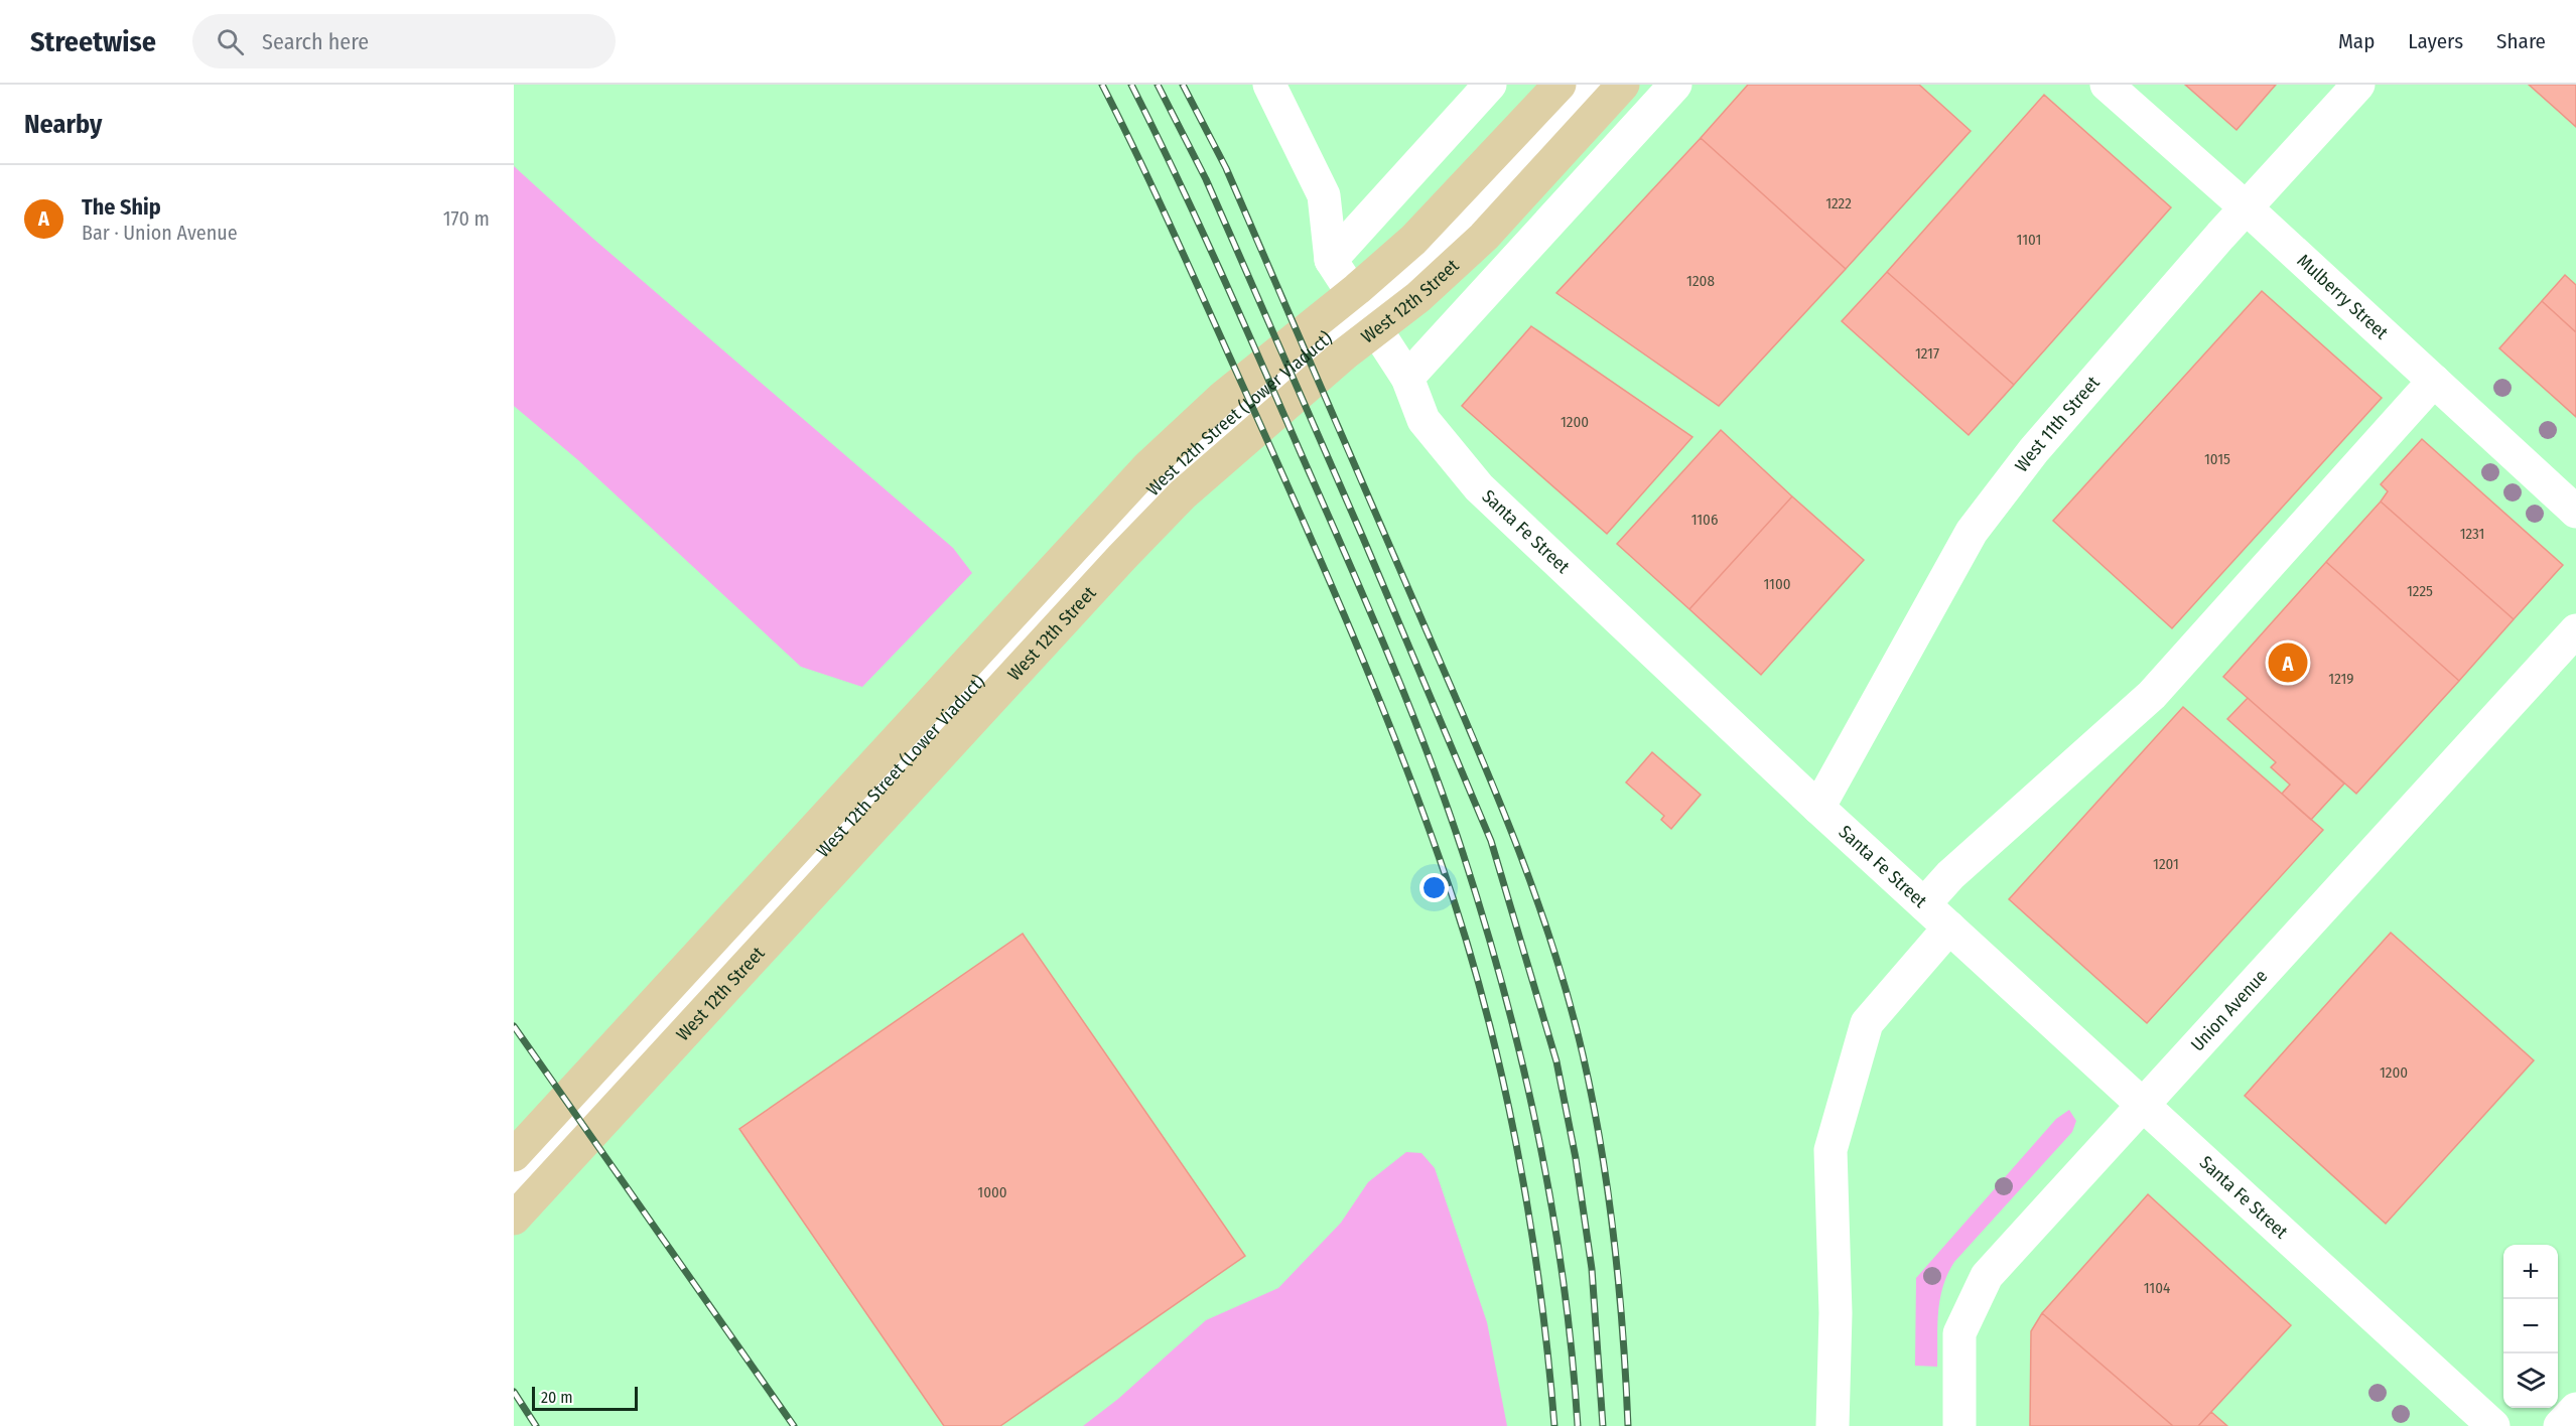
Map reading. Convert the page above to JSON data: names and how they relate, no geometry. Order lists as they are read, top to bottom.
{
  "streets": {
    "main road": ["West 12th Street"],
    "street": [
      "Mulberry Street",
      "West 12th Street (Lower Viaduct)",
      "West 11th Street",
      "Santa Fe Street",
      "Union Avenue"
    ]
  },
  "crossings": [
    ["Mulberry Street", "West 11th Street"],
    ["West 11th Street", "Santa Fe Street"],
    ["Santa Fe Street", "Union Avenue"]
  ],
  "house_numbers": [
    "1222",
    "1101",
    "1208",
    "1217",
    "1200",
    "1015",
    "1106",
    "1231",
    "1100",
    "1225",
    "1219",
    "1201",
    "1200",
    "1000",
    "1104"
  ],
  "scale_bar": "20 m",
  "page": {
    "header": "Streetwise",
    "search": "Search here",
    "nav": ["Map", "Layers", "Share"],
    "heading": "Nearby",
    "list": [
      {
        "mark": "A",
        "name": "The Ship",
        "note": "Bar · Union Avenue",
        "value": "170 m"
      }
    ],
    "pins": "A",
    "map_buttons": ["+", "−"],
    "scale": "20 m"
  }
}
